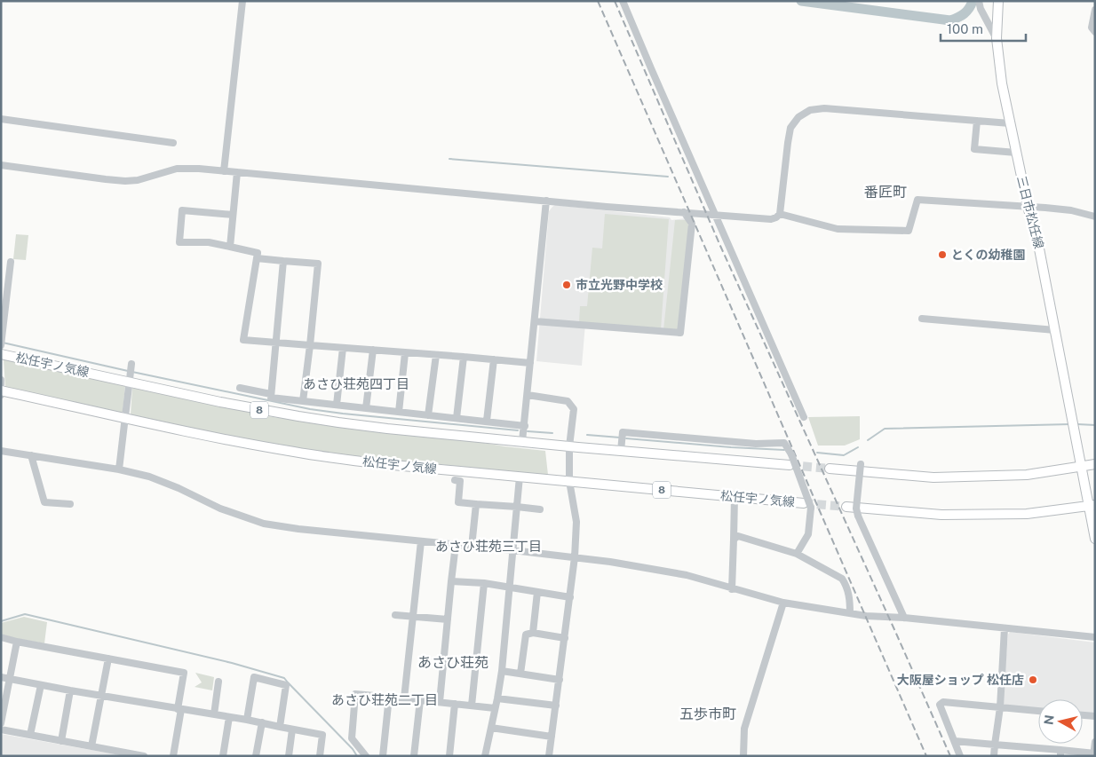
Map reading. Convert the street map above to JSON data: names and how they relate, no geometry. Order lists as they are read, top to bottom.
{
  "streets": {
    "main road": ["三日市松任線", "松任宇ノ気線", "8"]
  },
  "districts": [
    "番匠町",
    "あさひ荘苑四丁目",
    "あさひ荘苑三丁目",
    "あさひ荘苑",
    "あさひ荘苑二丁目",
    "五歩市町"
  ],
  "places": ["とくの幼稚園", "市立光野中学校", "大阪屋ショップ 松任店"],
  "scale_bar": "100 m",
  "north": "left"
}
